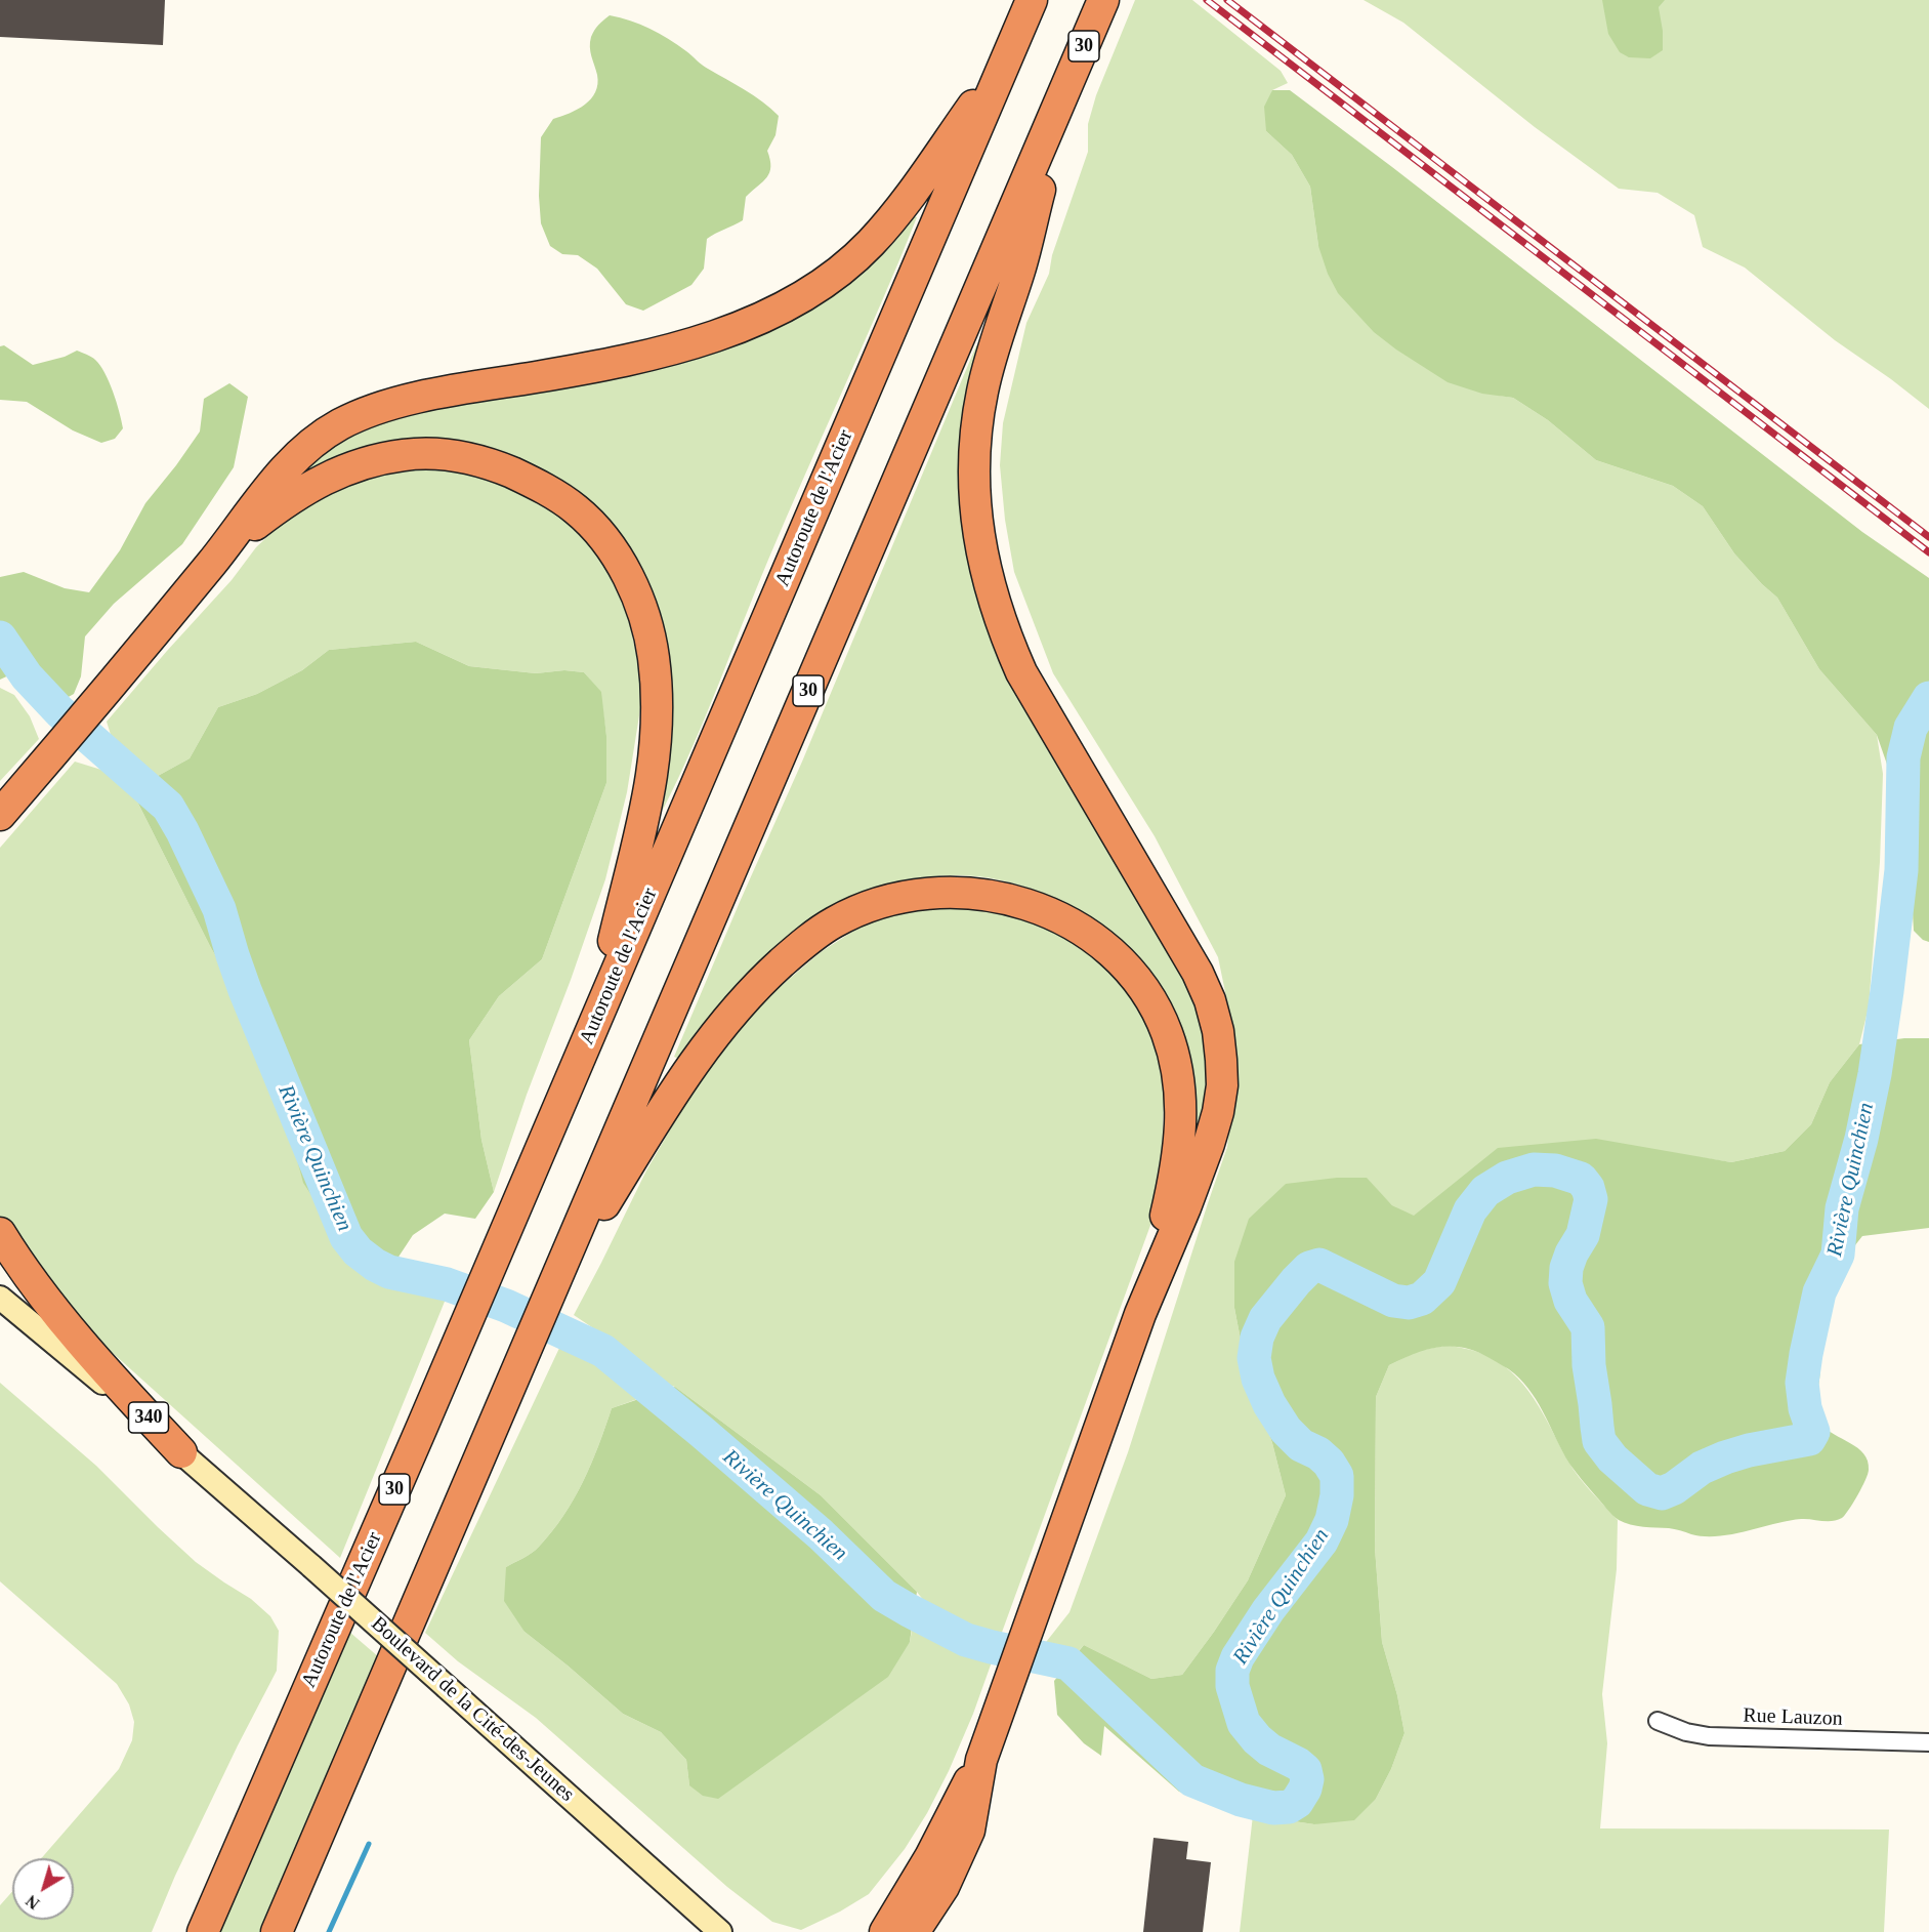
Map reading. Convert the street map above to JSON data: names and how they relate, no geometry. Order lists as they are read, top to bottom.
{
  "streets": {
    "highway": ["30", "Autoroute de l'Acier", "340"],
    "main road": ["Boulevard de la Cité-des-Jeunes"],
    "street": ["Rue Lauzon"]
  },
  "crossings": [
    ["340", "Boulevard de la Cité-des-Jeunes"]
  ],
  "water": ["Rivière Quinchien"],
  "north": "bottom left"
}
